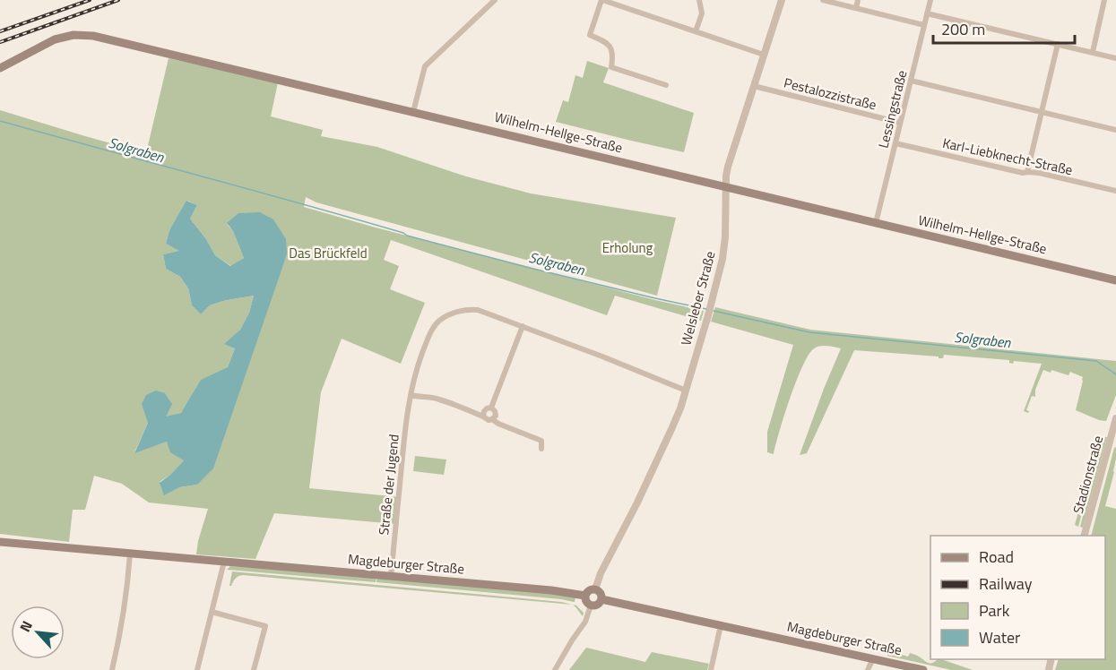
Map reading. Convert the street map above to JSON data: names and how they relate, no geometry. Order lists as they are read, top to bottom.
{
  "streets": {
    "main road": ["Wilhelm-Hellge-Straße", "Magdeburger Straße"],
    "street": [
      "Pestalozzistraße",
      "Lessingstraße",
      "Karl-Liebknecht-Straße",
      "Welsleber Straße",
      "Stadionstraße",
      "Straße der Jugend"
    ]
  },
  "crossings": [
    ["Pestalozzistraße", "Lessingstraße"],
    ["Pestalozzistraße", "Welsleber Straße"],
    ["Lessingstraße", "Wilhelm-Hellge-Straße"],
    ["Lessingstraße", "Karl-Liebknecht-Straße"],
    ["Wilhelm-Hellge-Straße", "Welsleber Straße"],
    ["Welsleber Straße", "Straße der Jugend"],
    ["Welsleber Straße", "Magdeburger Straße"],
    ["Straße der Jugend", "Magdeburger Straße"]
  ],
  "water": ["Solgraben"],
  "parks": ["Erholung", "Das Brückfeld"],
  "legend": [
    "Road",
    "Railway",
    "Park",
    "Water"
  ],
  "scale_bar": "200 m",
  "north": "top left"
}
